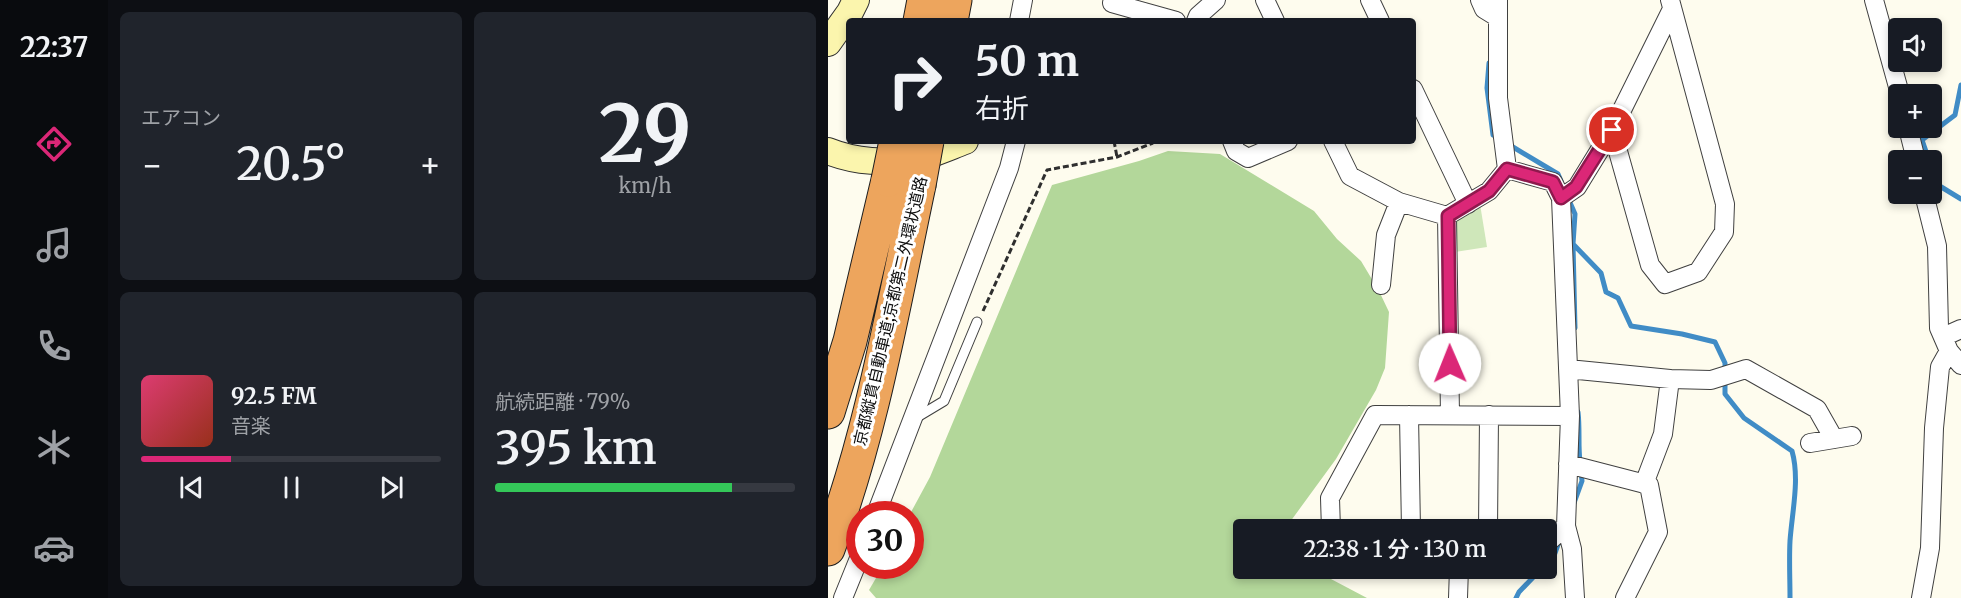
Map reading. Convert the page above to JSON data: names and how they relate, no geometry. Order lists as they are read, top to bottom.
{
  "streets": {
    "highway": ["京都縦貫自動車道;京都第二外環状道路"]
  },
  "page": {
    "tabs": "22:37",
    "tile": [
      "エアコン",
      ["29", "km/h"],
      ["航続距離 · 79%", "395 km"]
    ],
    "map_buttons": ["+", "−"],
    "turn": ["50 m", "右折"],
    "heat": ["−", "20.5°", "+"],
    "song": ["92.5 FM", "音楽"],
    "limit": "30",
    "trip": "22:38 · 1 分 · 130 m"
  }
}
